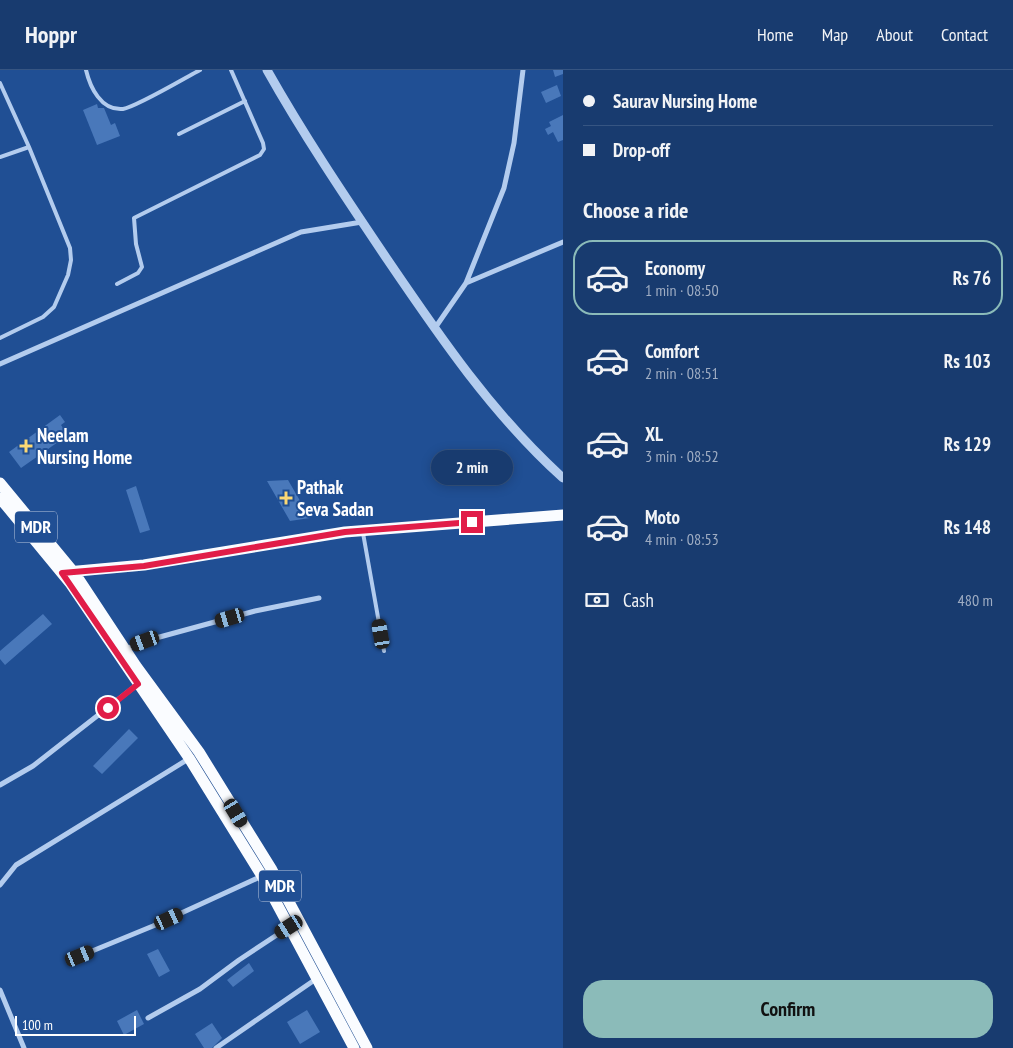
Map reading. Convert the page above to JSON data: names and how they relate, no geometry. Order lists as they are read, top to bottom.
{
  "streets": {
    "main road": ["MDR"]
  },
  "places": {
    "health": ["Neelam Nursing Home", "Pathak Seva Sadan"]
  },
  "scale_bar": "100 m",
  "page": {
    "header": "Hoppr",
    "nav": [
      "Home",
      "Map",
      "About",
      "Contact"
    ],
    "banner": ["Saurav Nursing Home", "Drop-off"],
    "heading": "Choose a ride",
    "list": [
      {
        "name": "Economy",
        "note": "1 min · 08:50",
        "value": "Rs 76"
      },
      {
        "name": "Comfort",
        "note": "2 min · 08:51",
        "value": "Rs 103"
      },
      {
        "name": "XL",
        "note": "3 min · 08:52",
        "value": "Rs 129"
      },
      {
        "name": "Moto",
        "note": "4 min · 08:53",
        "value": "Rs 148"
      }
    ],
    "bubble": "2 min",
    "pay": ["Cash", "480 m"],
    "buttons": "Confirm",
    "scale": "100 m"
  }
}
